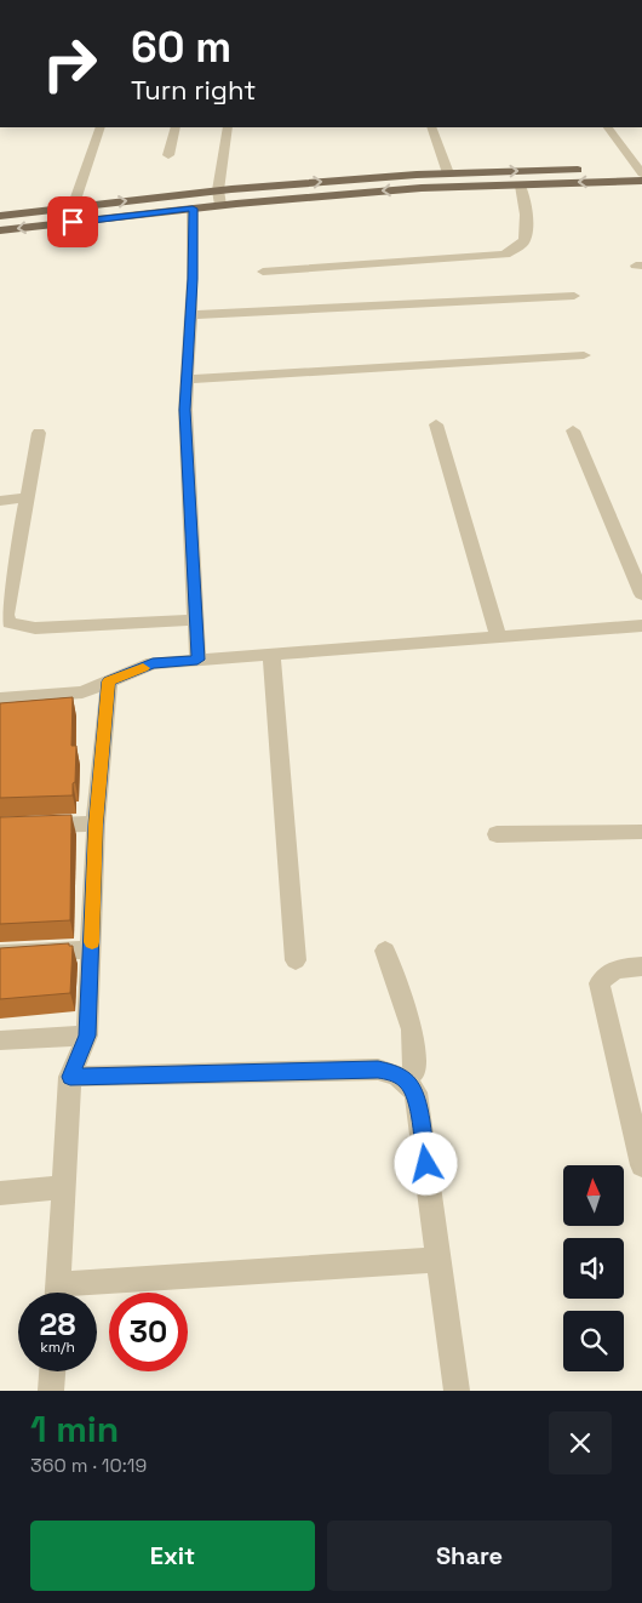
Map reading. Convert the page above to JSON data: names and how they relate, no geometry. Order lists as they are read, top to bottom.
{
  "north": "top",
  "page": {
    "turn": ["60 m", "Turn right"],
    "speed": "28 km/h",
    "limit": "30",
    "heading": ["1 min", "360 m · 10:19"],
    "buttons": ["Exit", "Share"]
  }
}
